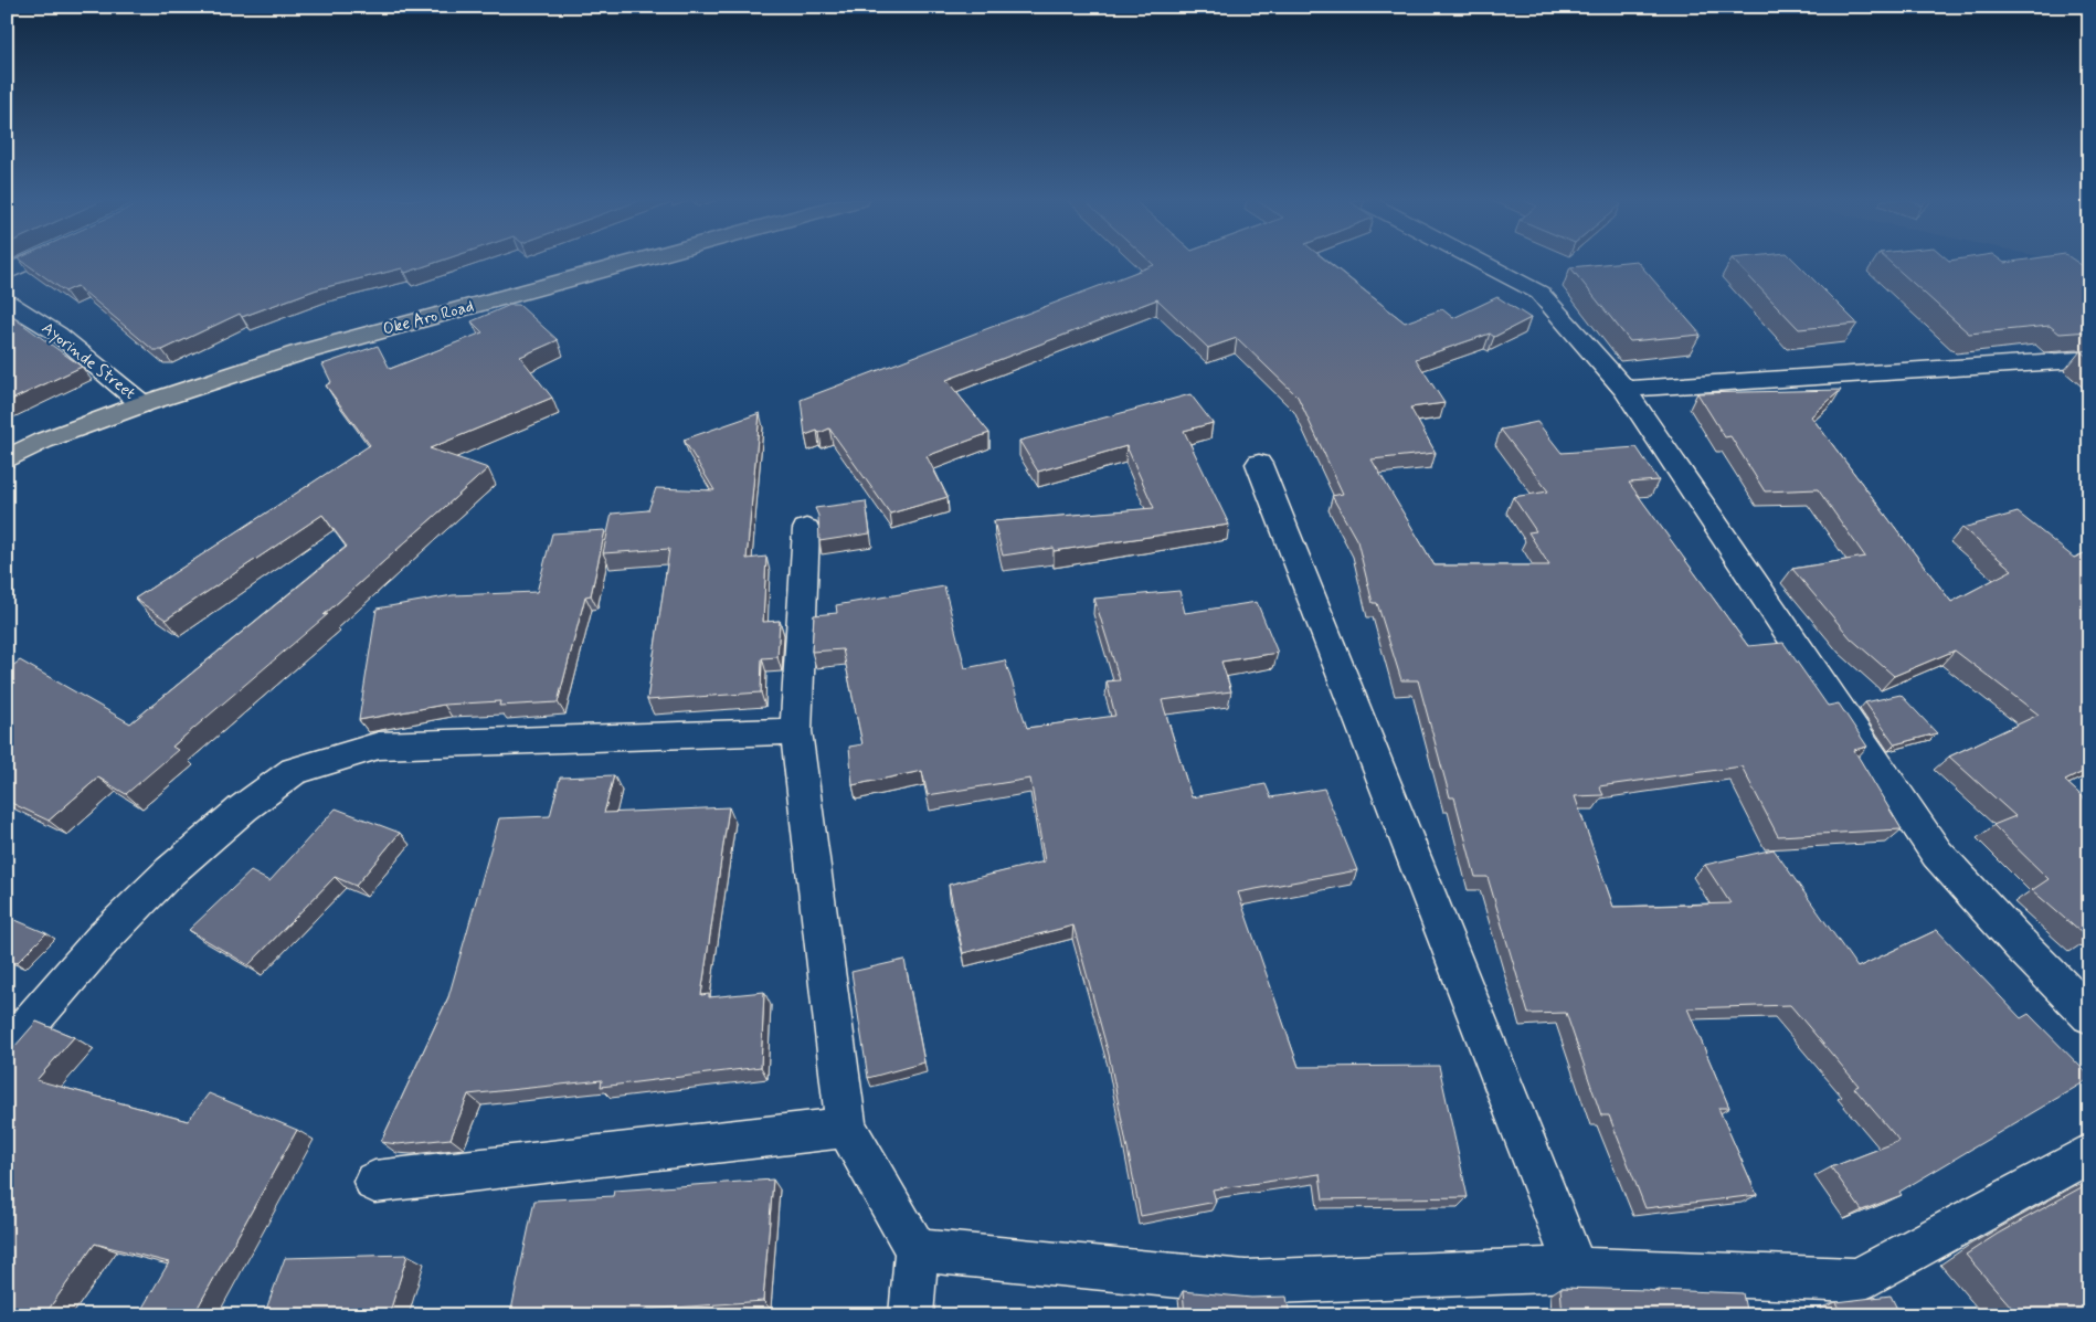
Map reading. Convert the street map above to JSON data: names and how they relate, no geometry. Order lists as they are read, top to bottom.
{
  "streets": {
    "main road": ["Oke Aro Road"],
    "street": ["Ayorinde Street"]
  },
  "crossings": [
    ["Oke Aro Road", "Ayorinde Street"]
  ]
}
